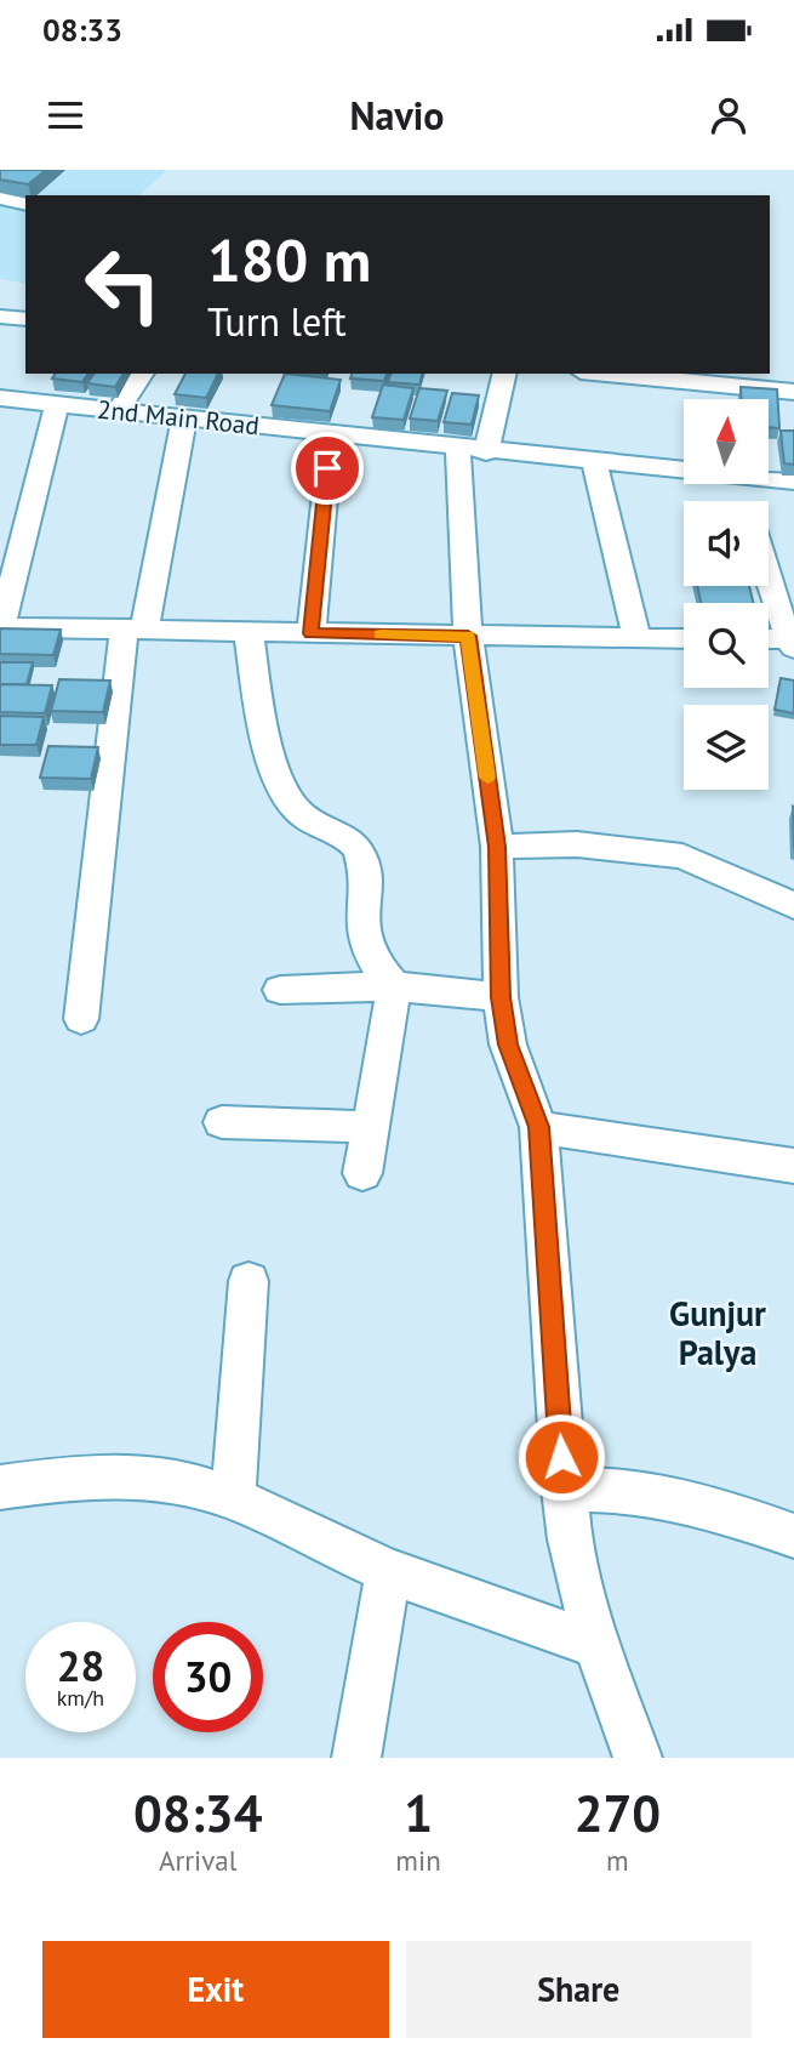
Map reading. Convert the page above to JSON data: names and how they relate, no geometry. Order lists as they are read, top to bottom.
{
  "streets": {
    "street": ["2nd Main Road"]
  },
  "districts": ["Gunjur Palya"],
  "north": "top",
  "page": {
    "status": "08:33",
    "header": "Navio",
    "turn": ["180 m", "Turn left"],
    "speed": "28 km/h",
    "limit": "30",
    "eta": [
      "08:34",
      "Arrival",
      "1",
      "min",
      "270",
      "m"
    ],
    "buttons": ["Exit", "Share"]
  }
}
